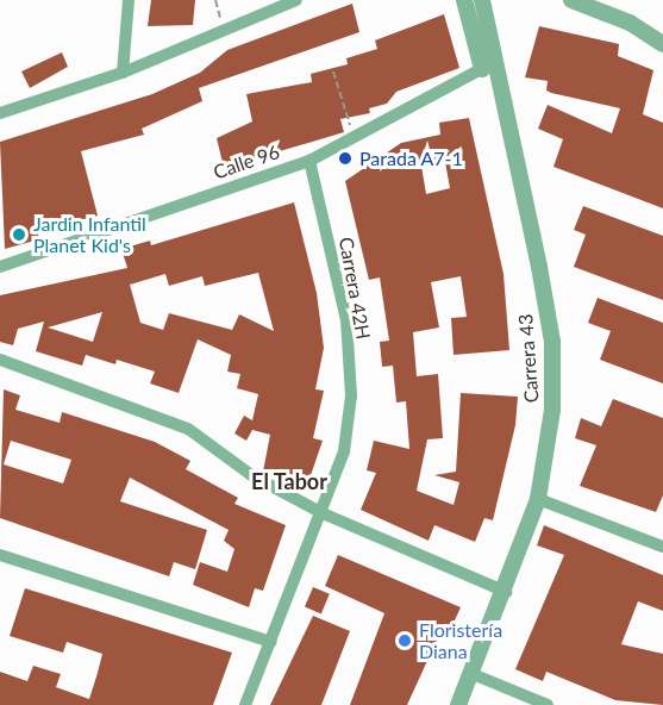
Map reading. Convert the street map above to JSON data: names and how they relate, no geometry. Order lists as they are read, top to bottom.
{
  "streets": {
    "street": ["Calle 96", "Carrera 42H", "Carrera 43"]
  },
  "crossings": [
    ["Calle 96", "Carrera 42H"],
    ["Calle 96", "Carrera 43"]
  ],
  "districts": ["El Tabor"],
  "places": ["Parada A7-1", "Jardin Infantil Planet Kid's", "Floristería Diana"]
}
